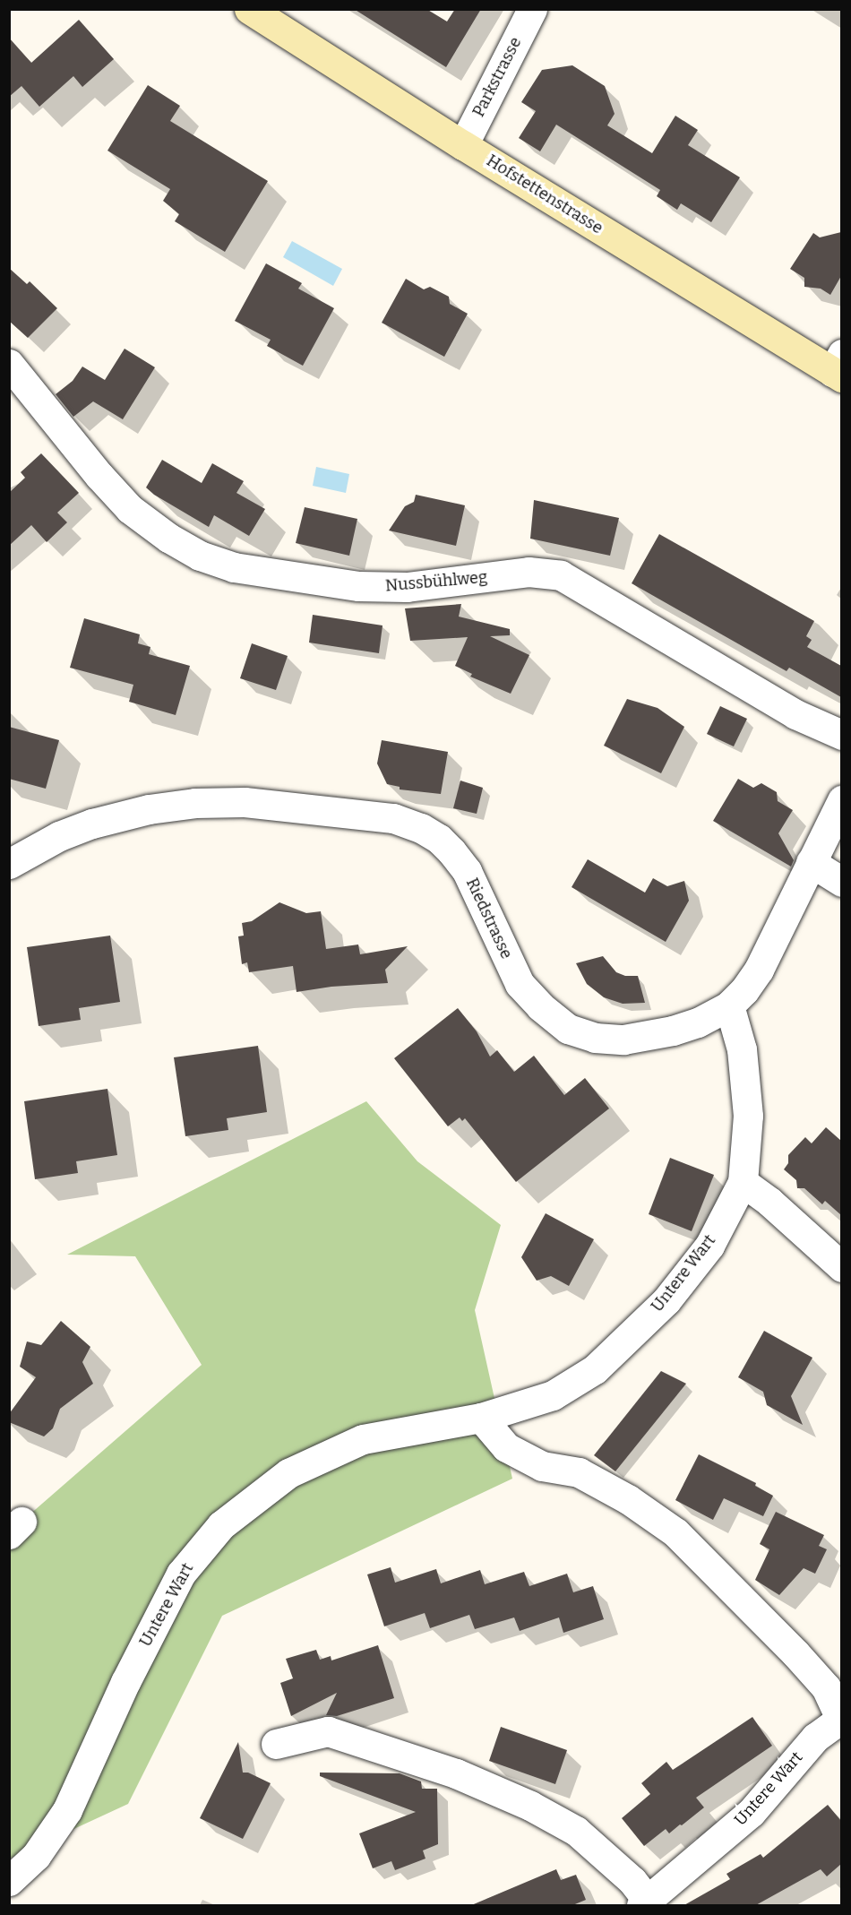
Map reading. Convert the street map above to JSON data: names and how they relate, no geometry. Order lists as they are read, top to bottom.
{
  "streets": {
    "main road": ["Hofstettenstrasse"],
    "street": [
      "Parkstrasse",
      "Nussbühlweg",
      "Riedstrasse",
      "Untere Wart"
    ]
  },
  "crossings": [
    ["Parkstrasse", "Hofstettenstrasse"],
    ["Riedstrasse", "Untere Wart"]
  ]
}
